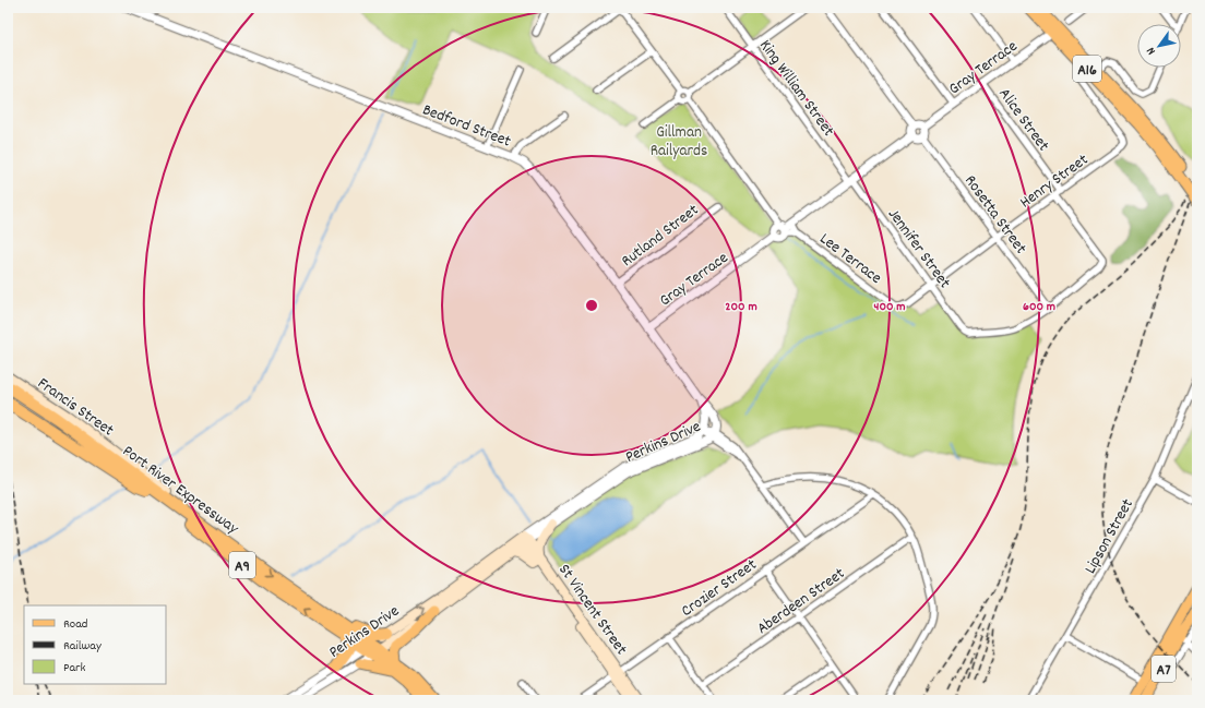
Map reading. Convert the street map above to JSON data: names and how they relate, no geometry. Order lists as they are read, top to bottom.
{
  "streets": {
    "highway": ["Port River Expressway", "A9"],
    "main road": [
      "A16",
      "Francis Street",
      "Perkins Drive",
      "St Vincent Street",
      "A7"
    ],
    "street": [
      "Gray Terrace",
      "King William Street",
      "Alice Street",
      "Bedford Street",
      "Henry Street",
      "Rosetta Street",
      "Rutland Street",
      "Jennifer Street",
      "Lee Terrace",
      "Lipson Street",
      "Crozier Street",
      "Aberdeen Street"
    ]
  },
  "crossings": [
    ["Gray Terrace", "A16"],
    ["Gray Terrace", "Alice Street"],
    ["Gray Terrace", "Bedford Street"],
    ["Gray Terrace", "Rosetta Street"],
    ["King William Street", "Jennifer Street"],
    ["Alice Street", "Henry Street"],
    ["Bedford Street", "Rutland Street"],
    ["Bedford Street", "Perkins Drive"],
    ["Henry Street", "Rosetta Street"],
    ["Henry Street", "Jennifer Street"],
    ["Henry Street", "Lee Terrace"],
    ["Rosetta Street", "Jennifer Street"],
    ["Jennifer Street", "Lee Terrace"],
    ["Perkins Drive", "Port River Expressway"],
    ["Perkins Drive", "St Vincent Street"],
    ["Crozier Street", "St Vincent Street"]
  ],
  "parks": ["Gillman Railyards"],
  "legend": ["Road", "Railway", "Park"],
  "north": "bottom left",
  "rings": ["200 m", "400 m", "600 m"]
}
